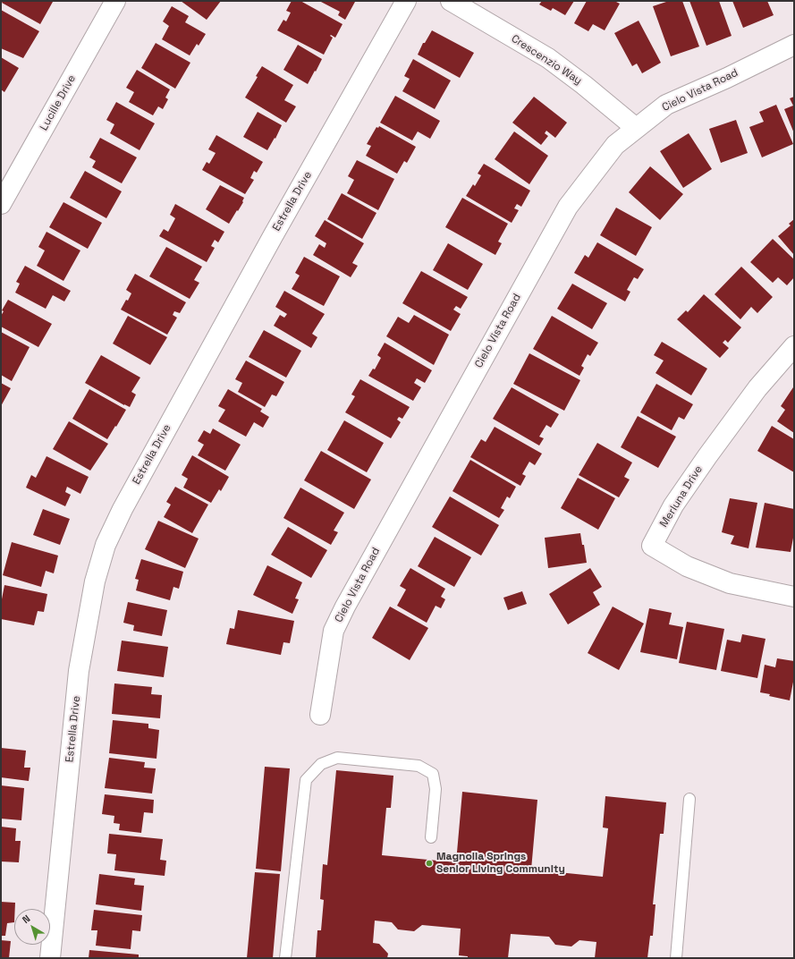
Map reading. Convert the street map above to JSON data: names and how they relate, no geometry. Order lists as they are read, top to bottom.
{
  "streets": {
    "street": [
      "Crescenzio Way",
      "Cielo Vista Road",
      "Lucille Drive",
      "Estrella Drive",
      "Merluna Drive"
    ]
  },
  "crossings": [
    ["Crescenzio Way", "Cielo Vista Road"]
  ],
  "places": ["Magnolia Springs Senior Living Community"],
  "north": "top left"
}
